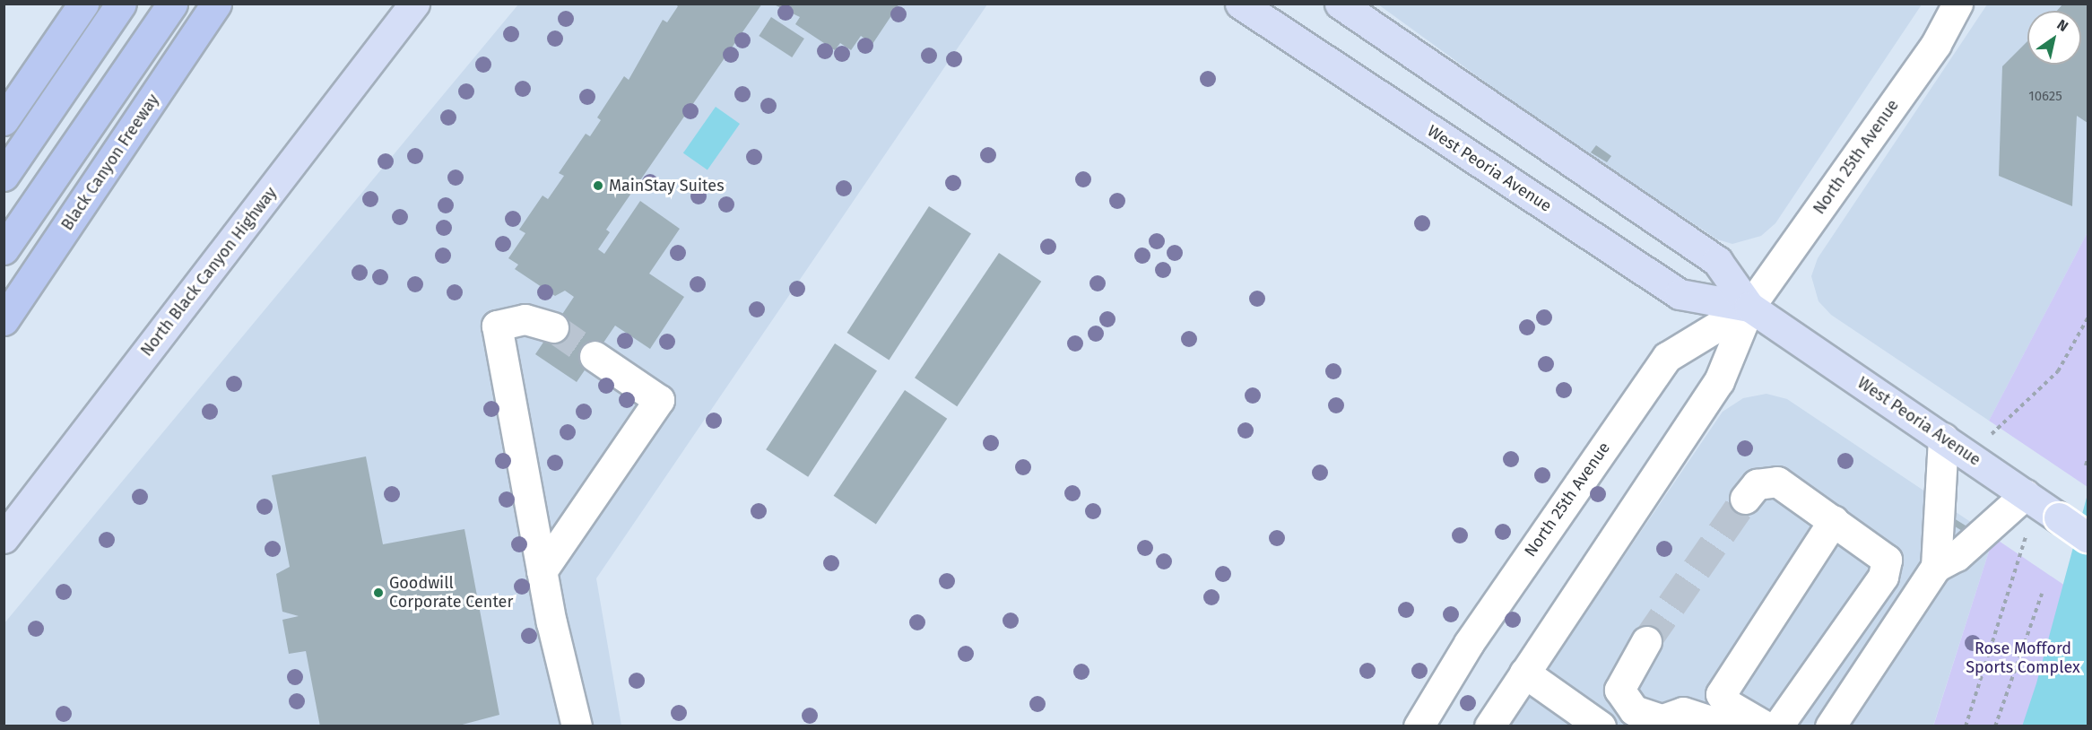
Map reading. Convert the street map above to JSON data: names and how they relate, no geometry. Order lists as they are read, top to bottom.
{
  "streets": {
    "highway": ["Black Canyon Freeway"],
    "main road": ["West Peoria Avenue", "North Black Canyon Highway"],
    "street": ["North 25th Avenue"]
  },
  "crossings": [
    ["North 25th Avenue", "West Peoria Avenue"]
  ],
  "parks": ["Rose Mofford Sports Complex"],
  "places": ["MainStay Suites", "Goodwill Corporate Center"],
  "house_numbers": ["10625"],
  "north": "top right"
}
